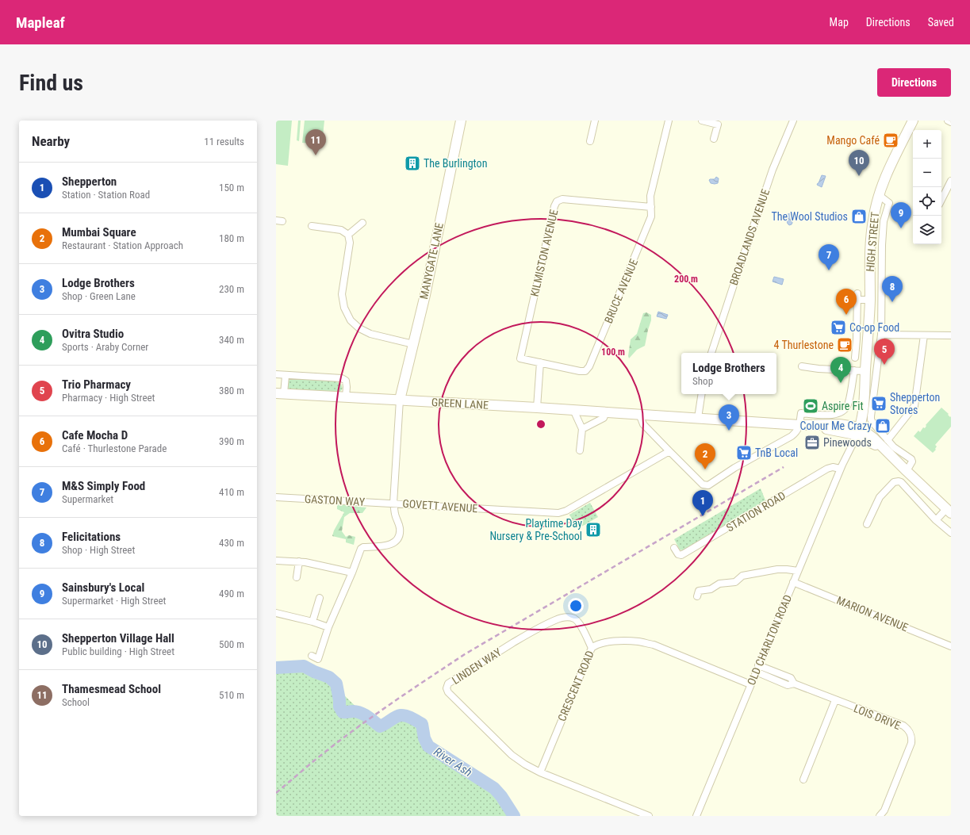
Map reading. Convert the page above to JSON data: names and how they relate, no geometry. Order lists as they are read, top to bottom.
{
  "streets": {
    "main road": ["HIGH STREET", "MANYGATE LANE", "GREEN LANE"],
    "street": [
      "BROADLANDS AVENUE",
      "KILMISTON AVENUE",
      "BRUCE AVENUE",
      "GASTON WAY",
      "GOVETT AVENUE",
      "STATION ROAD",
      "MARION AVENUE",
      "OLD CHARLTON ROAD",
      "LINDEN WAY",
      "CRESCENT ROAD",
      "LOIS DRIVE"
    ]
  },
  "crossings": [
    ["HIGH STREET", "GREEN LANE"],
    ["HIGH STREET", "OLD CHARLTON ROAD"],
    ["KILMISTON AVENUE", "BRUCE AVENUE"],
    ["MANYGATE LANE", "GREEN LANE"],
    ["MANYGATE LANE", "GOVETT AVENUE"],
    ["GREEN LANE", "GOVETT AVENUE"],
    ["GREEN LANE", "OLD CHARLTON ROAD"],
    ["GASTON WAY", "GOVETT AVENUE"],
    ["STATION ROAD", "OLD CHARLTON ROAD"],
    ["MARION AVENUE", "OLD CHARLTON ROAD"],
    ["OLD CHARLTON ROAD", "CRESCENT ROAD"],
    ["OLD CHARLTON ROAD", "LOIS DRIVE"],
    ["LINDEN WAY", "CRESCENT ROAD"]
  ],
  "water": ["River Ash"],
  "places": {
    "cafe": ["Mango Café", "4 Thurlestone"],
    "building": ["The Burlington", "Playtime Day Nursery & Pre-School"],
    "shop": ["The Wool Studios", "Colour Me Crazy"],
    "supermarket": ["Co-op Food", "Shepperton Stores", "TnB Local"],
    "sports": ["Aspire Fit"],
    "office": ["Pinewoods"]
  },
  "page": {
    "header": "Mapleaf",
    "nav": ["Map", "Directions", "Saved"],
    "buttons": "Directions",
    "title": "Find us",
    "heading": ["Nearby", "11 results"],
    "pins": [
      "11",
      "10",
      "9",
      "7",
      "8",
      "6",
      "5",
      "4",
      "3",
      "2",
      "1"
    ],
    "map_buttons": ["+", "−"],
    "list": [
      {
        "mark": "1",
        "name": "Shepperton",
        "note": "Station · Station Road",
        "value": "150 m"
      },
      {
        "mark": "2",
        "name": "Mumbai Square",
        "note": "Restaurant · Station Approach",
        "value": "180 m"
      },
      {
        "mark": "3",
        "name": "Lodge Brothers",
        "note": "Shop · Green Lane",
        "value": "230 m"
      },
      {
        "mark": "4",
        "name": "Ovitra Studio",
        "note": "Sports · Araby Corner",
        "value": "340 m"
      },
      {
        "mark": "5",
        "name": "Trio Pharmacy",
        "note": "Pharmacy · High Street",
        "value": "380 m"
      },
      {
        "mark": "6",
        "name": "Cafe Mocha D",
        "note": "Café · Thurlestone Parade",
        "value": "390 m"
      },
      {
        "mark": "7",
        "name": "M&S Simply Food",
        "note": "Supermarket",
        "value": "410 m"
      },
      {
        "mark": "8",
        "name": "Felicitations",
        "note": "Shop · High Street",
        "value": "430 m"
      },
      {
        "mark": "9",
        "name": "Sainsbury's Local",
        "note": "Supermarket · High Street",
        "value": "490 m"
      },
      {
        "mark": "10",
        "name": "Shepperton Village Hall",
        "note": "Public building · High Street",
        "value": "500 m"
      },
      {
        "mark": "11",
        "name": "Thamesmead School",
        "note": "School",
        "value": "510 m"
      }
    ],
    "popup": ["Lodge Brothers", "Shop"]
  },
  "rings": ["200 m", "100 m"]
}
